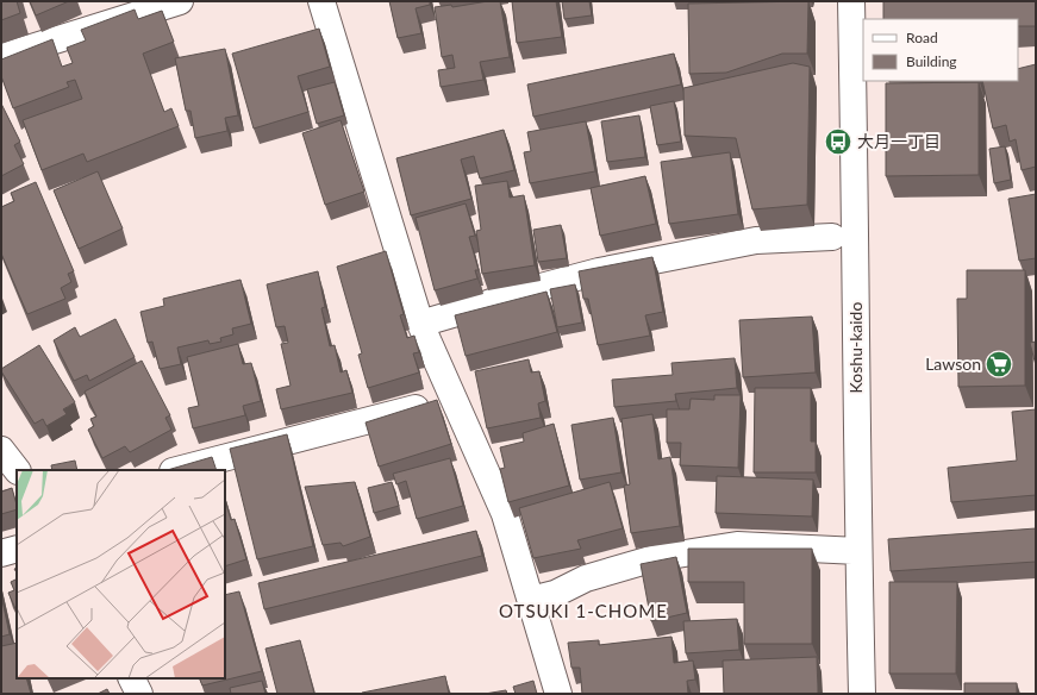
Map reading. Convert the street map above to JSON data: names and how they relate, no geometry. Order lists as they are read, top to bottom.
{
  "streets": {
    "street": ["Koshu-kaido"]
  },
  "districts": ["OTSUKI 1-CHOME"],
  "places": {
    "bus stop": ["大月一丁目"],
    "supermarket": ["Lawson"]
  },
  "legend": ["Road", "Building"]
}
